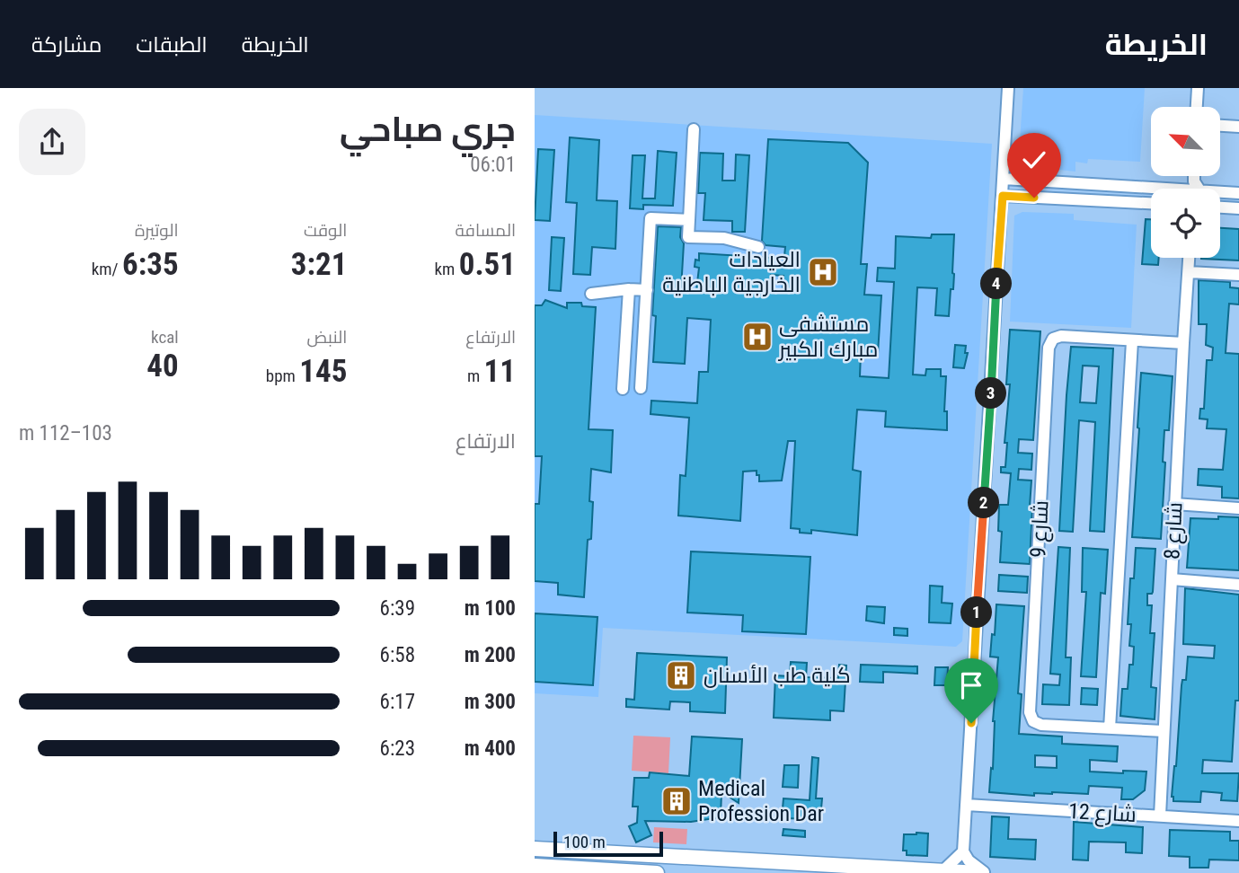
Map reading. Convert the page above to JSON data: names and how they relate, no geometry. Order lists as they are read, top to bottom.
{
  "streets": {
    "street": ["شارع 9", "شارع 8", "شارع 12"]
  },
  "crossings": [
    ["شارع 9", "شارع 8"],
    ["شارع 8", "شارع 12"]
  ],
  "places": {
    "hospital": ["العيادات الخارجية الباطنية", "مستشفى مبارك الكبير"],
    "building": ["كلية طب الأسنان", "Medical Profession Dar"]
  },
  "scale_bar": "100 m",
  "north": "top left",
  "page": {
    "header": "الخريطة",
    "nav": ["الخريطة", "الطبقات", "مشاركة"],
    "heading": ["جري صباحي", "06:01"],
    "stats": [
      ["المسافة", "0.51 km"],
      ["الوقت", "3:21"],
      ["الوتيرة", "6:35 /km"],
      ["الارتفاع", "11 m"],
      ["النبض", "145 bpm"],
      ["kcal", "40"]
    ],
    "pins": [
      "4",
      "3",
      "2",
      "1"
    ],
    "chart": ["الارتفاع", "103–112 m"],
    "list": [
      {
        "name": "100 m",
        "note": "6:39"
      },
      {
        "name": "200 m",
        "note": "6:58"
      },
      {
        "name": "300 m",
        "note": "6:17"
      },
      {
        "name": "400 m",
        "note": "6:23"
      }
    ],
    "scale": "100 m"
  }
}
